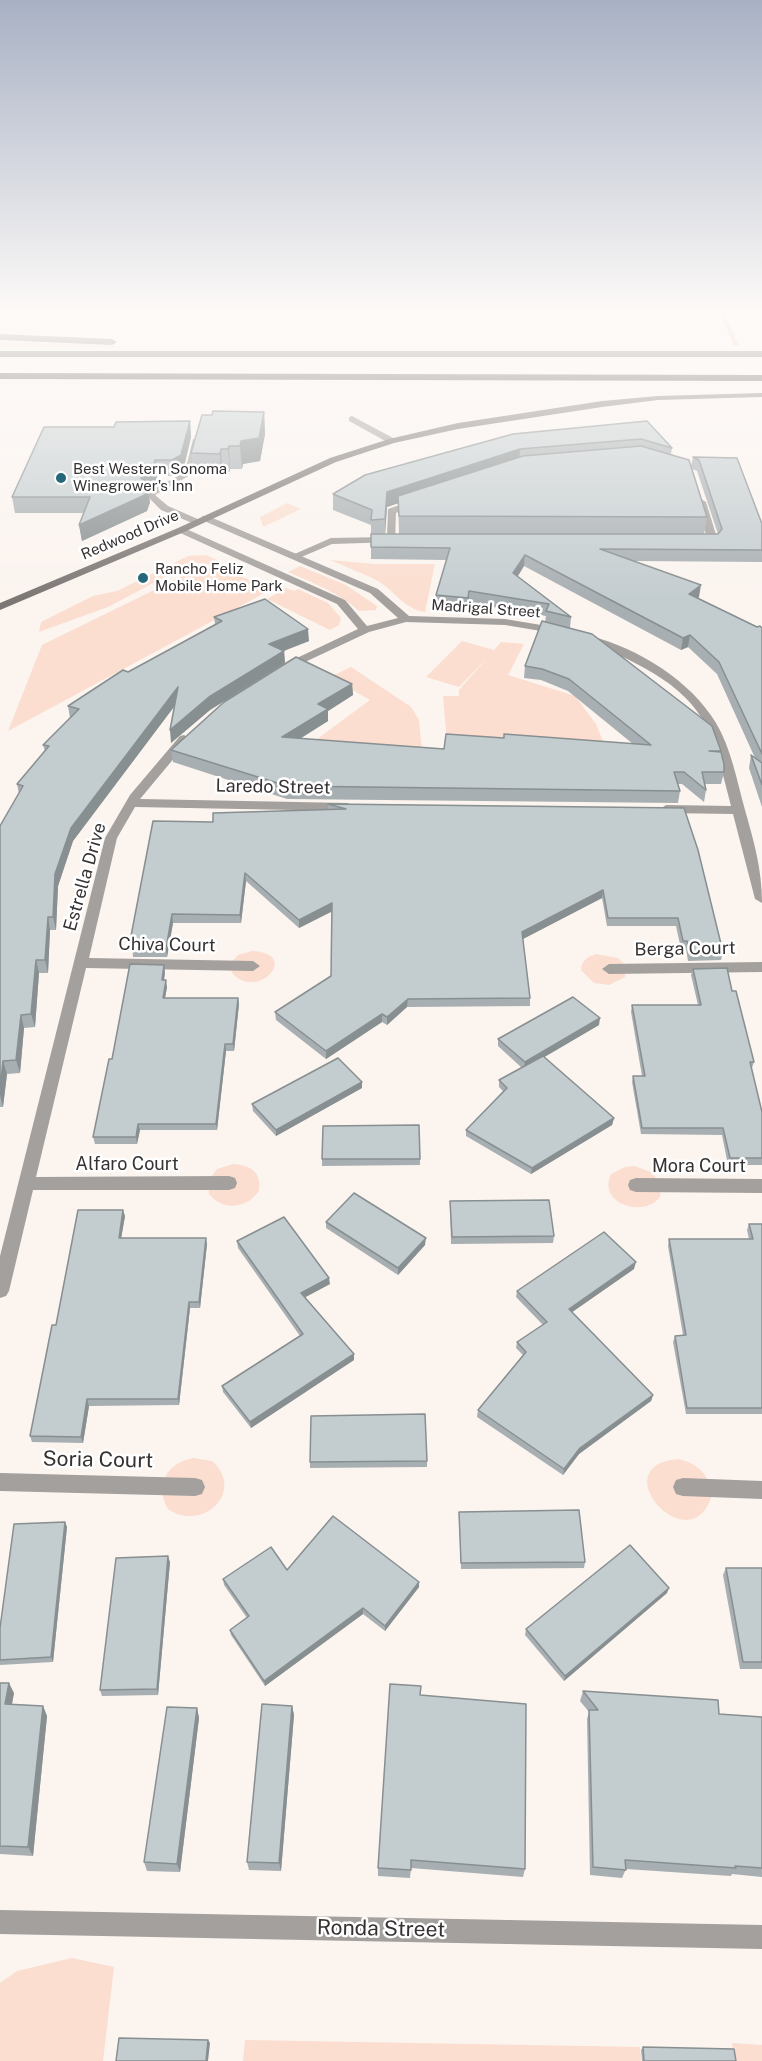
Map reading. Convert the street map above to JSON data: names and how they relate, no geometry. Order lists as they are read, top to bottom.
{
  "streets": {
    "main road": ["Redwood Drive"],
    "street": [
      "Madrigal Street",
      "Laredo Street",
      "Estrella Drive",
      "Chiva Court",
      "Berga Court",
      "Alfaro Court",
      "Mora Court",
      "Soria Court",
      "Ronda Street"
    ]
  },
  "crossings": [
    ["Laredo Street", "Estrella Drive"],
    ["Estrella Drive", "Chiva Court"],
    ["Estrella Drive", "Alfaro Court"]
  ],
  "places": ["Best Western Sonoma Winegrower's Inn", "Rancho Feliz Mobile Home Park"]
}
